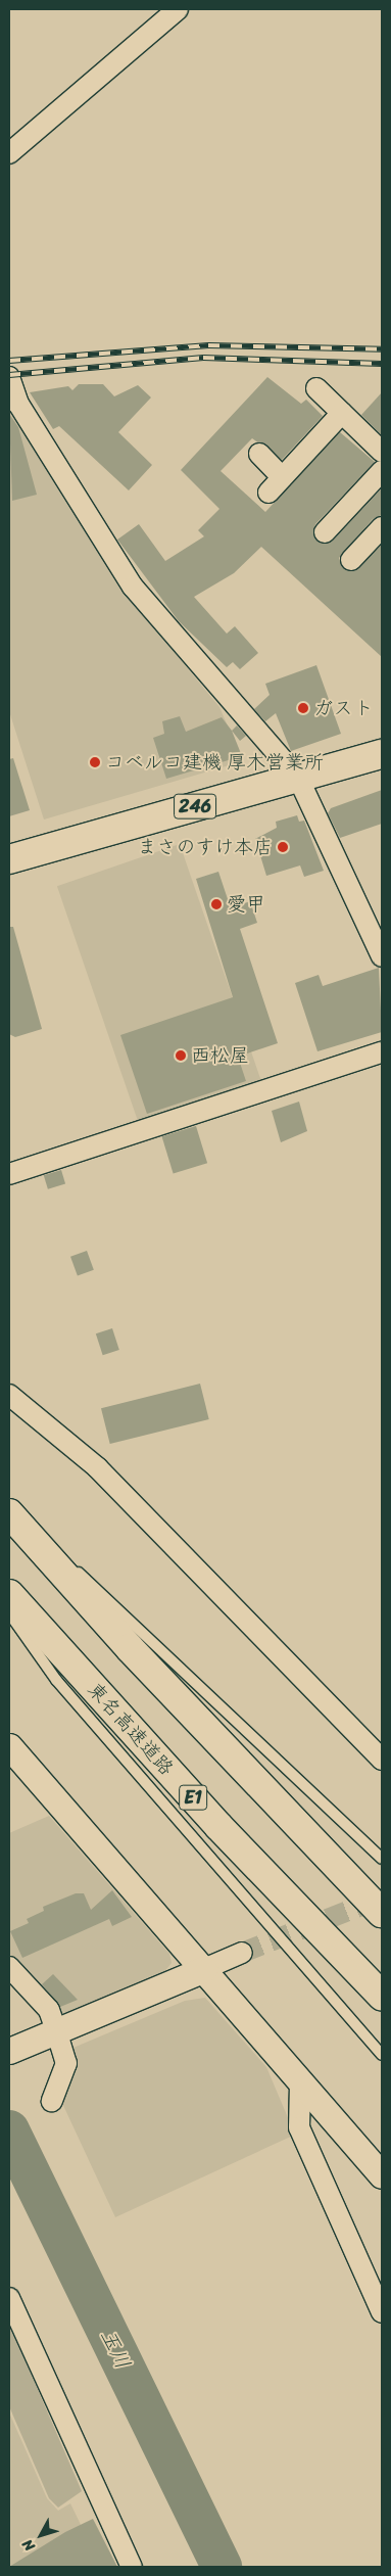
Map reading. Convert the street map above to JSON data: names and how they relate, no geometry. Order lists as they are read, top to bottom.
{
  "streets": {
    "highway": ["246", "東名高速道路", "E1"]
  },
  "water": ["玉川"],
  "places": [
    "ガスト",
    "コベルコ建機 厚木営業所",
    "まさのすけ本店",
    "愛甲",
    "西松屋"
  ],
  "north": "bottom left"
}
